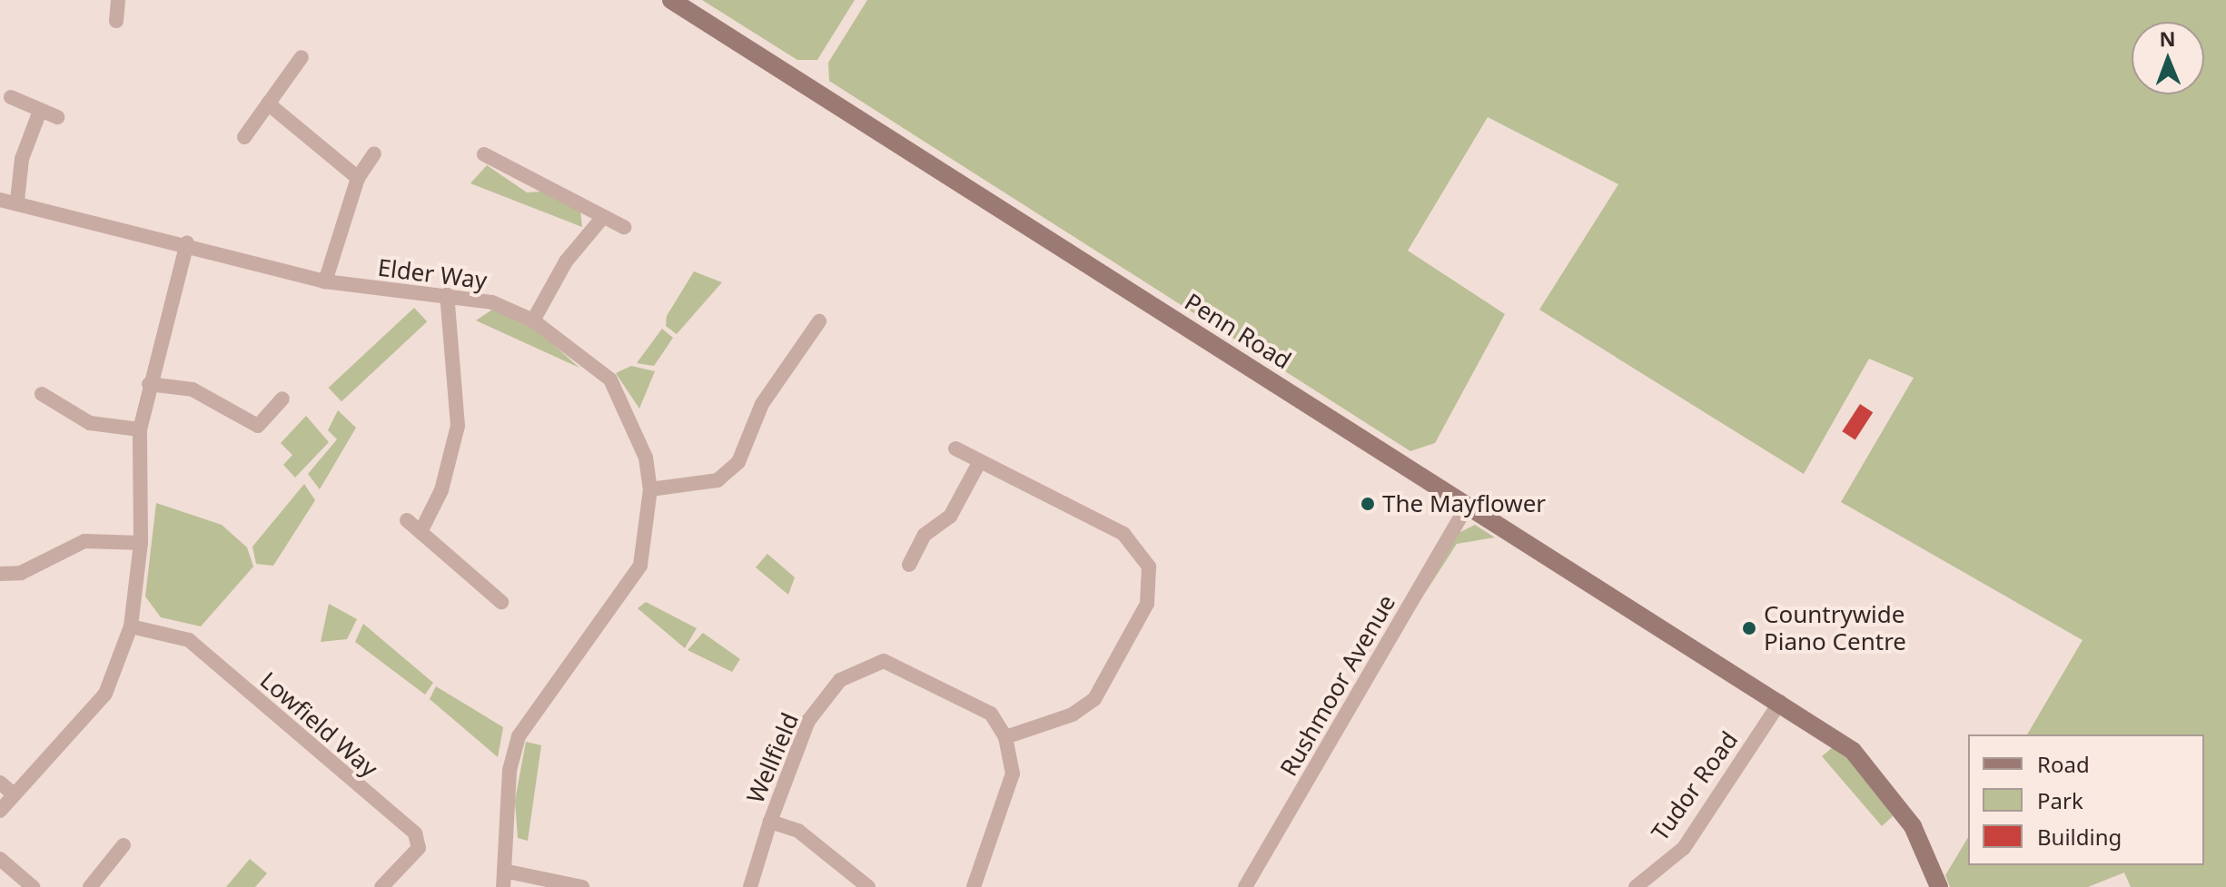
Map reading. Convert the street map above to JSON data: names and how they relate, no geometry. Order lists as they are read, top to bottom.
{
  "streets": {
    "main road": ["Penn Road"],
    "street": [
      "Elder Way",
      "Rushmoor Avenue",
      "Lowfield Way",
      "Wellfield",
      "Tudor Road"
    ]
  },
  "crossings": [
    ["Penn Road", "Rushmoor Avenue"],
    ["Penn Road", "Tudor Road"]
  ],
  "places": ["The Mayflower", "Countrywide Piano Centre"],
  "legend": ["Road", "Park", "Building"],
  "north": "top"
}
